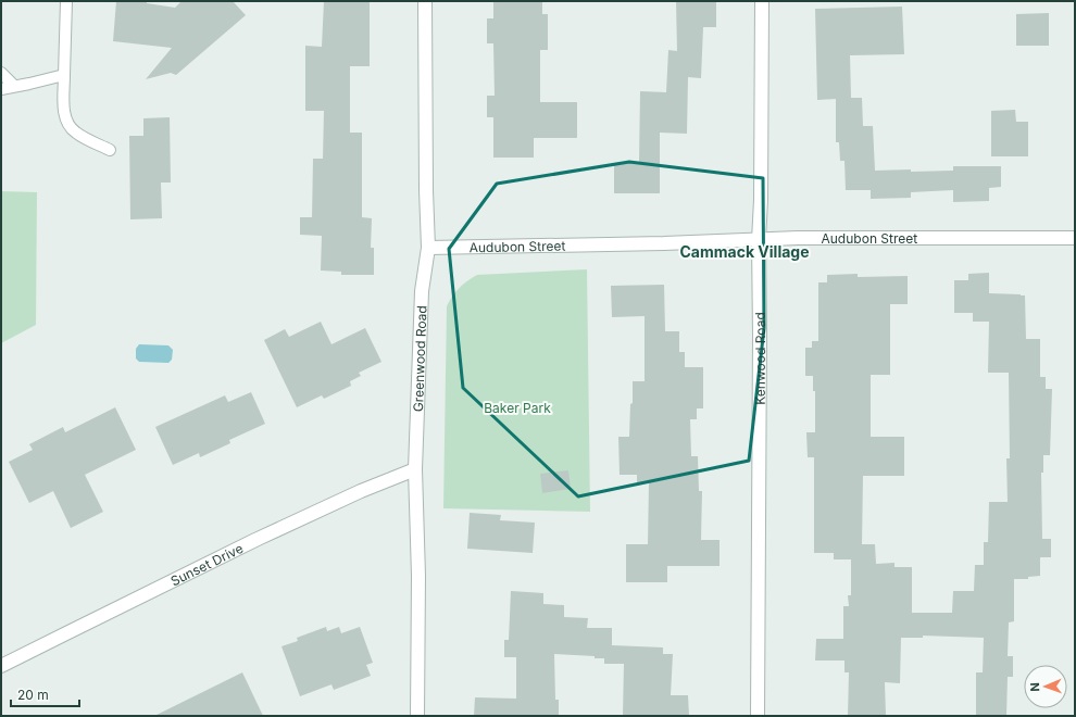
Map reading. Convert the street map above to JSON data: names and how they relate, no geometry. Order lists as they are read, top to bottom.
{
  "streets": {
    "street": [
      "Audubon Street",
      "Greenwood Road",
      "Kenwood Road",
      "Sunset Drive"
    ]
  },
  "crossings": [
    ["Audubon Street", "Greenwood Road"],
    ["Audubon Street", "Kenwood Road"],
    ["Greenwood Road", "Sunset Drive"]
  ],
  "districts": ["Cammack Village"],
  "parks": ["Baker Park"],
  "scale_bar": "20 m",
  "north": "left"
}
